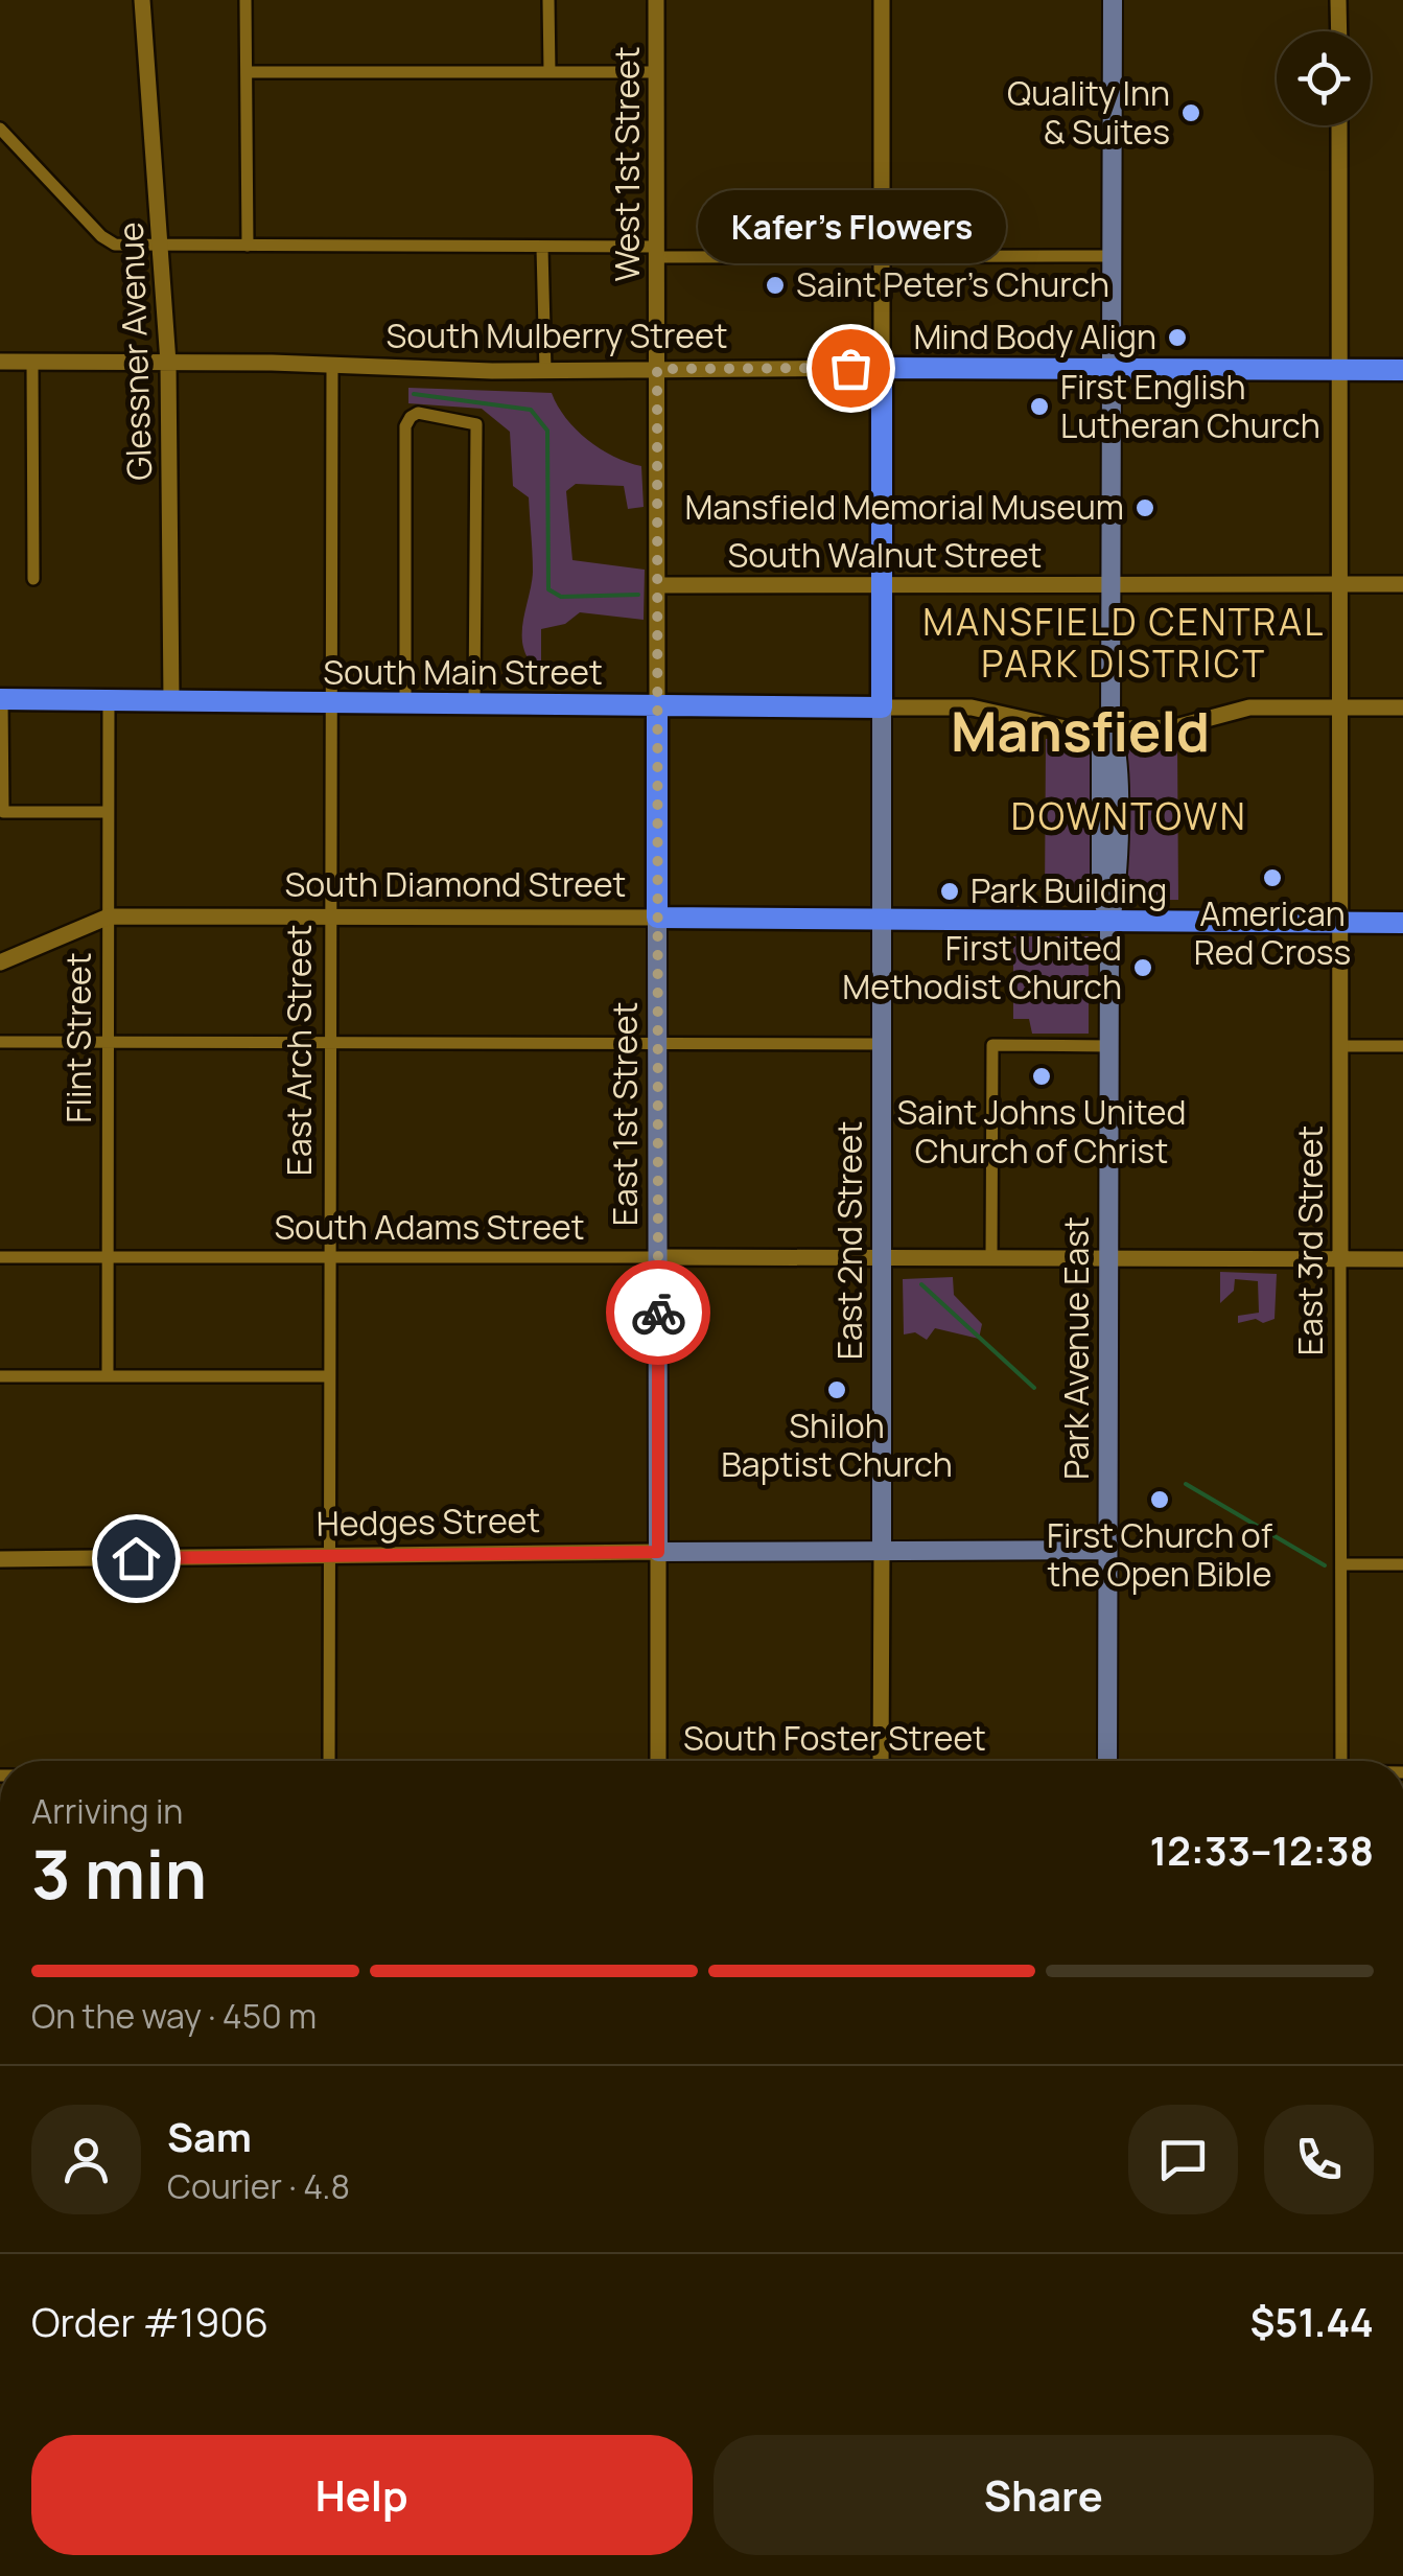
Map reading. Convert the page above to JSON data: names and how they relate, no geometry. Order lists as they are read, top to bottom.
{
  "streets": {
    "highway": [
      "South Mulberry Street",
      "South Main Street",
      "South Diamond Street",
      "East 1st Street"
    ],
    "main road": ["East 2nd Street", "Park Avenue East", "Hedges Street"],
    "street": [
      "West 1st Street",
      "Glessner Avenue",
      "South Walnut Street",
      "Flint Street",
      "East Arch Street",
      "South Adams Street",
      "East 3rd Street"
    ]
  },
  "crossings": [
    ["West 1st Street", "South Mulberry Street"],
    ["West 1st Street", "South Walnut Street"],
    ["West 1st Street", "South Main Street"],
    ["West 1st Street", "East 1st Street"],
    ["South Mulberry Street", "Glessner Avenue"],
    ["South Mulberry Street", "East Arch Street"],
    ["South Mulberry Street", "East 3rd Street"],
    ["South Mulberry Street", "Park Avenue East"],
    ["Glessner Avenue", "South Main Street"],
    ["South Walnut Street", "East 3rd Street"],
    ["South Walnut Street", "Park Avenue East"],
    ["South Main Street", "Flint Street"],
    ["South Main Street", "East Arch Street"],
    ["South Main Street", "East 1st Street"],
    ["South Main Street", "East 2nd Street"],
    ["South Main Street", "East 3rd Street"],
    ["South Main Street", "Park Avenue East"],
    ["South Diamond Street", "Flint Street"],
    ["South Diamond Street", "East Arch Street"],
    ["South Diamond Street", "East 1st Street"],
    ["South Diamond Street", "East 2nd Street"],
    ["South Diamond Street", "East 3rd Street"],
    ["South Diamond Street", "Park Avenue East"],
    ["Flint Street", "South Adams Street"],
    ["East Arch Street", "South Adams Street"],
    ["East Arch Street", "Hedges Street"],
    ["East 1st Street", "South Adams Street"],
    ["East 1st Street", "Hedges Street"],
    ["South Adams Street", "East 2nd Street"],
    ["South Adams Street", "East 3rd Street"],
    ["South Adams Street", "Park Avenue East"],
    ["East 2nd Street", "Hedges Street"],
    ["Park Avenue East", "Hedges Street"]
  ],
  "districts": ["MANSFIELD CENTRAL PARK DISTRICT", "Mansfield", "DOWNTOWN"],
  "places": [
    "Quality Inn & Suites",
    "Saint Peter's Church",
    "Mind Body Align",
    "Kafer's Flowers",
    "First English Lutheran Church",
    "Mansfield Memorial Museum",
    "American Red Cross",
    "Park Building",
    "First United Methodist Church",
    "Saint Johns United Church of Christ",
    "Shiloh Baptist Church",
    "First Church of the Open Bible"
  ],
  "page": {
    "bubble": "Kafer's Flowers",
    "heading": ["3 min", "Arriving in", "12:33–12:38"],
    "panel": [
      "Sam",
      "Courier · 4.8",
      "Order #1906",
      "$51.44"
    ],
    "bar": "On the way · 450 m",
    "buttons": ["Help", "Share"]
  }
}
